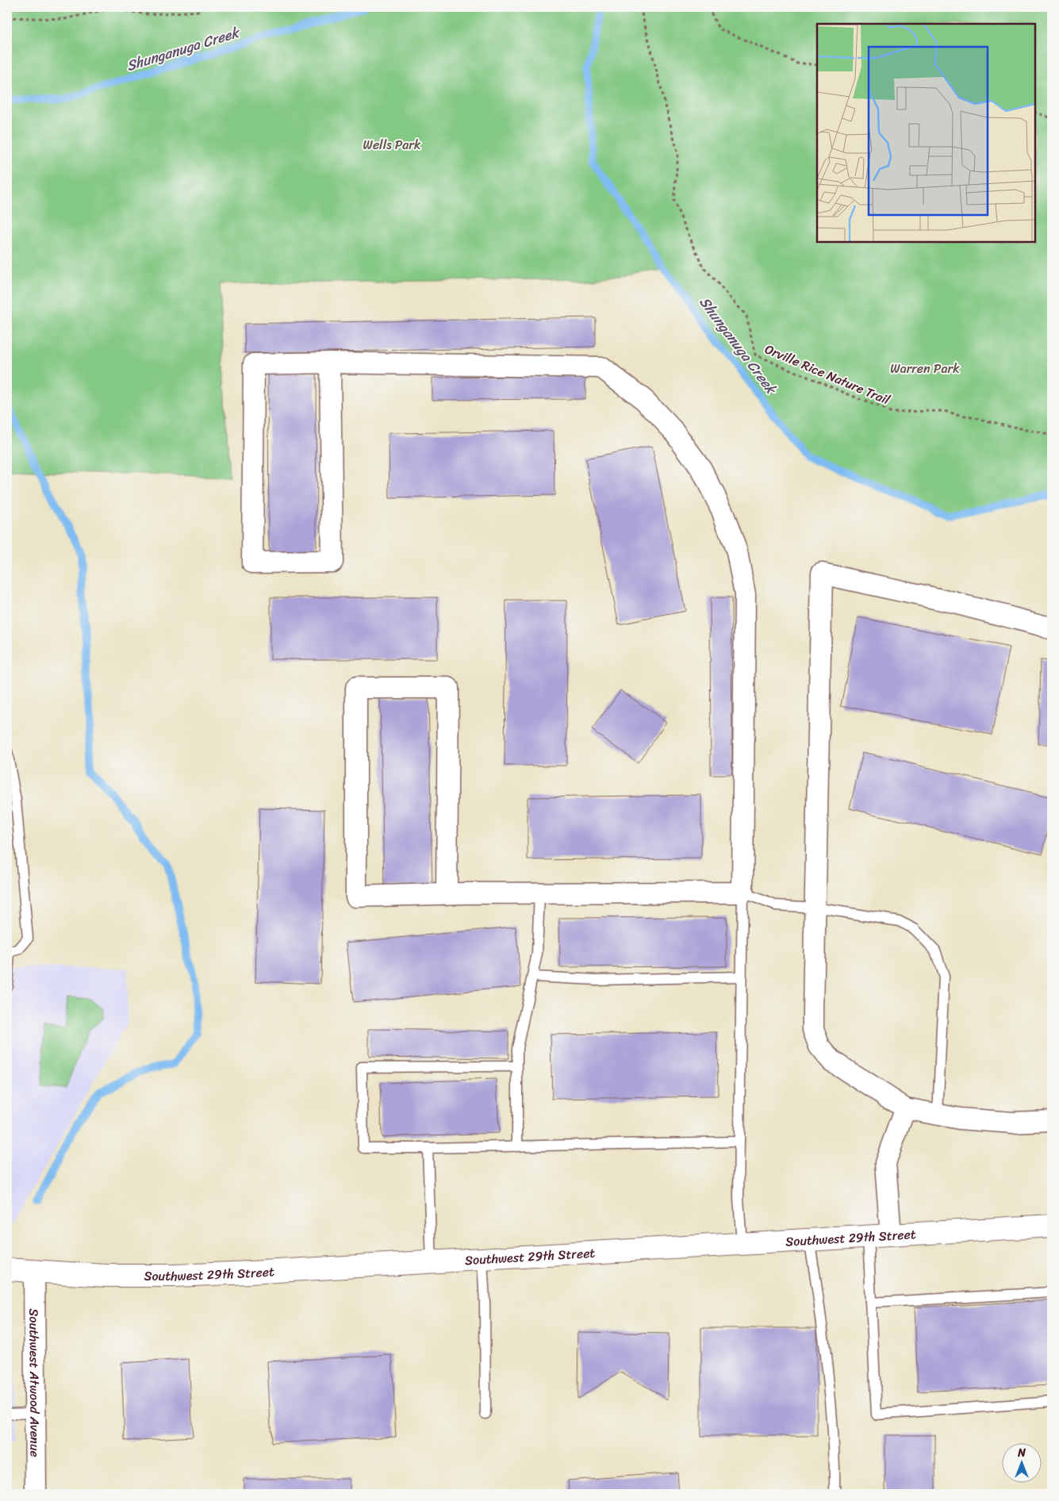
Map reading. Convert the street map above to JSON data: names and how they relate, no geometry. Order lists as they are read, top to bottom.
{
  "streets": {
    "main road": ["Southwest 29th Street"],
    "street": ["Southwest Atwood Avenue"],
    "path": ["Orville Rice Nature Trail"]
  },
  "crossings": [
    ["Southwest 29th Street", "Southwest Atwood Avenue"]
  ],
  "water": ["Shunganuga Creek"],
  "parks": ["Wells Park", "Warren Park"],
  "north": "top"
}
